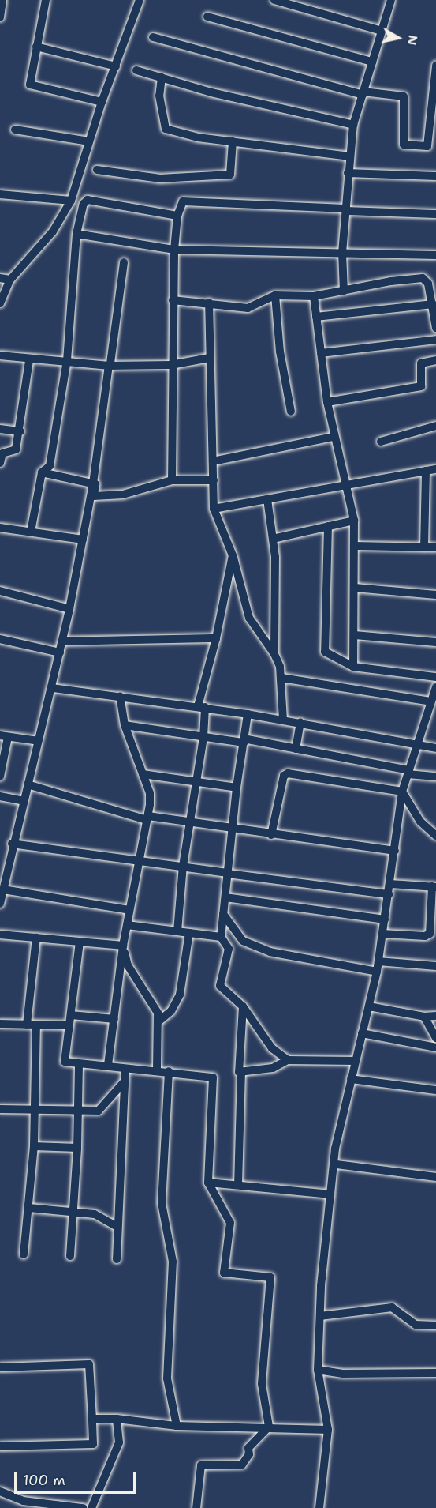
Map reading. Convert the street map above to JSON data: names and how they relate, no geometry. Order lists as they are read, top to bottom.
{
  "scale_bar": "100 m",
  "north": "right"
}
